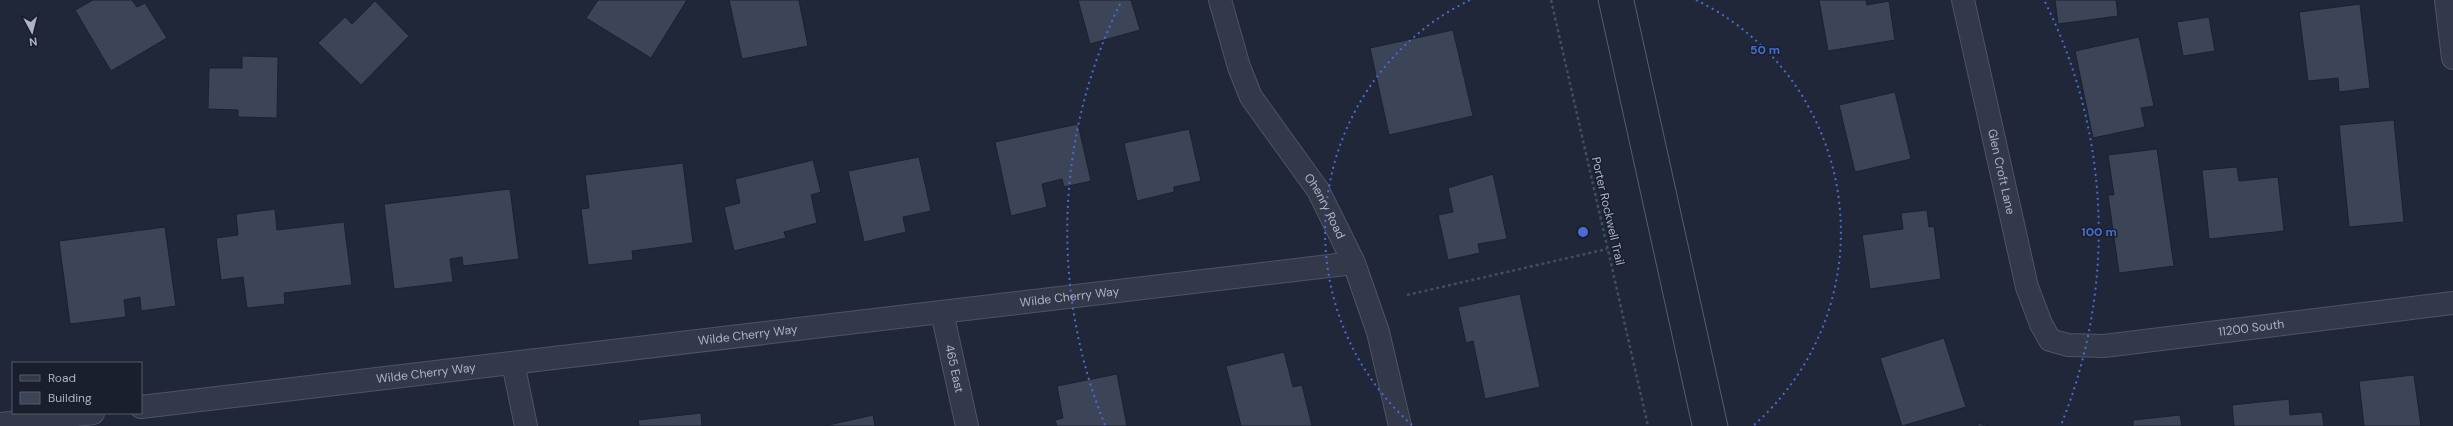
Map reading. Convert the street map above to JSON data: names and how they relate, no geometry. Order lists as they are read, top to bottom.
{
  "streets": {
    "street": [
      "Glen Croft Lane",
      "Ohenry Road",
      "Wilde Cherry Way",
      "11200 South",
      "465 East"
    ],
    "path": ["Porter Rockwell Trail"]
  },
  "crossings": [
    ["Glen Croft Lane", "11200 South"],
    ["Ohenry Road", "Wilde Cherry Way"],
    ["Wilde Cherry Way", "465 East"]
  ],
  "legend": ["Road", "Building"],
  "north": "bottom",
  "rings": ["50 m", "100 m"]
}
